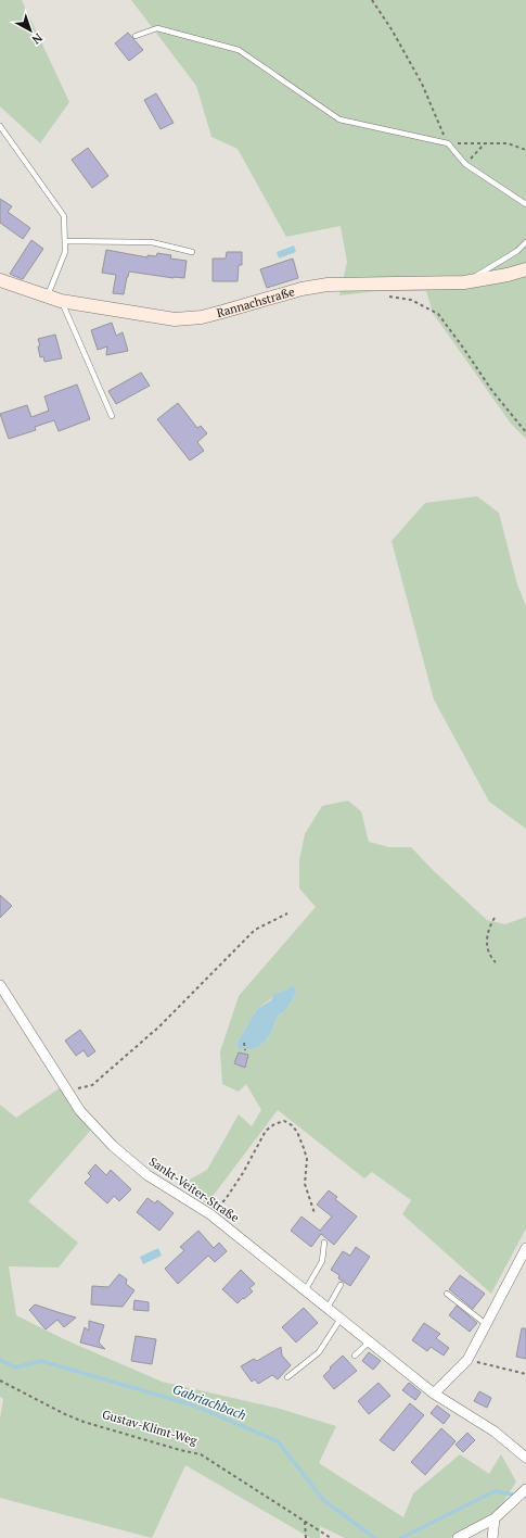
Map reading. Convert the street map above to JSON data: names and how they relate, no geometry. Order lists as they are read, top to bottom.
{
  "streets": {
    "street": ["Rannachstraße", "Sankt-Veiter-Straße"],
    "path": ["Gustav-Klimt-Weg"]
  },
  "water": ["Gabriachbach"],
  "north": "bottom right"
}
